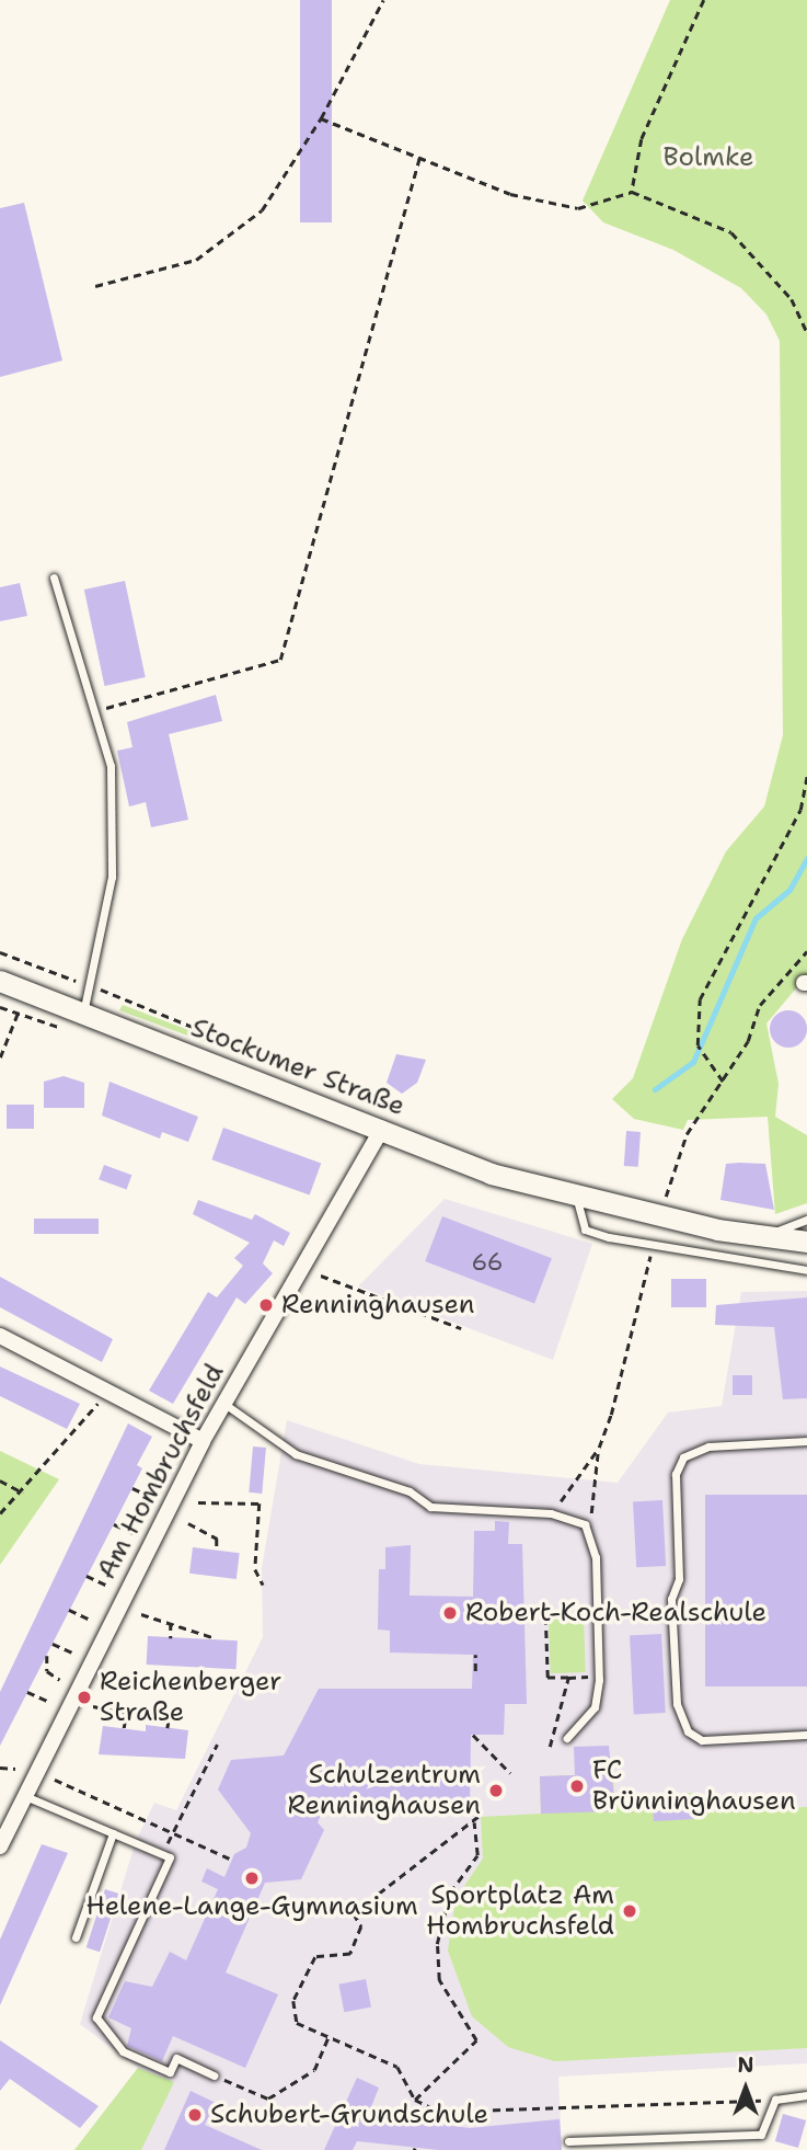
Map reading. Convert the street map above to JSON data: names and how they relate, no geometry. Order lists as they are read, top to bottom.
{
  "streets": {
    "main road": ["Stockumer Straße"],
    "street": ["Am Hombruchsfeld"]
  },
  "crossings": [
    ["Stockumer Straße", "Am Hombruchsfeld"]
  ],
  "parks": ["Bolmke"],
  "places": [
    "Renninghausen",
    "Robert-Koch-Realschule",
    "Reichenberger Straße",
    "FC Brünninghausen",
    "Schulzentrum Renninghausen",
    "Helene-Lange-Gymnasium",
    "Sportplatz Am Hombruchsfeld",
    "Schubert-Grundschule"
  ],
  "house_numbers": ["66"],
  "north": "top"
}
